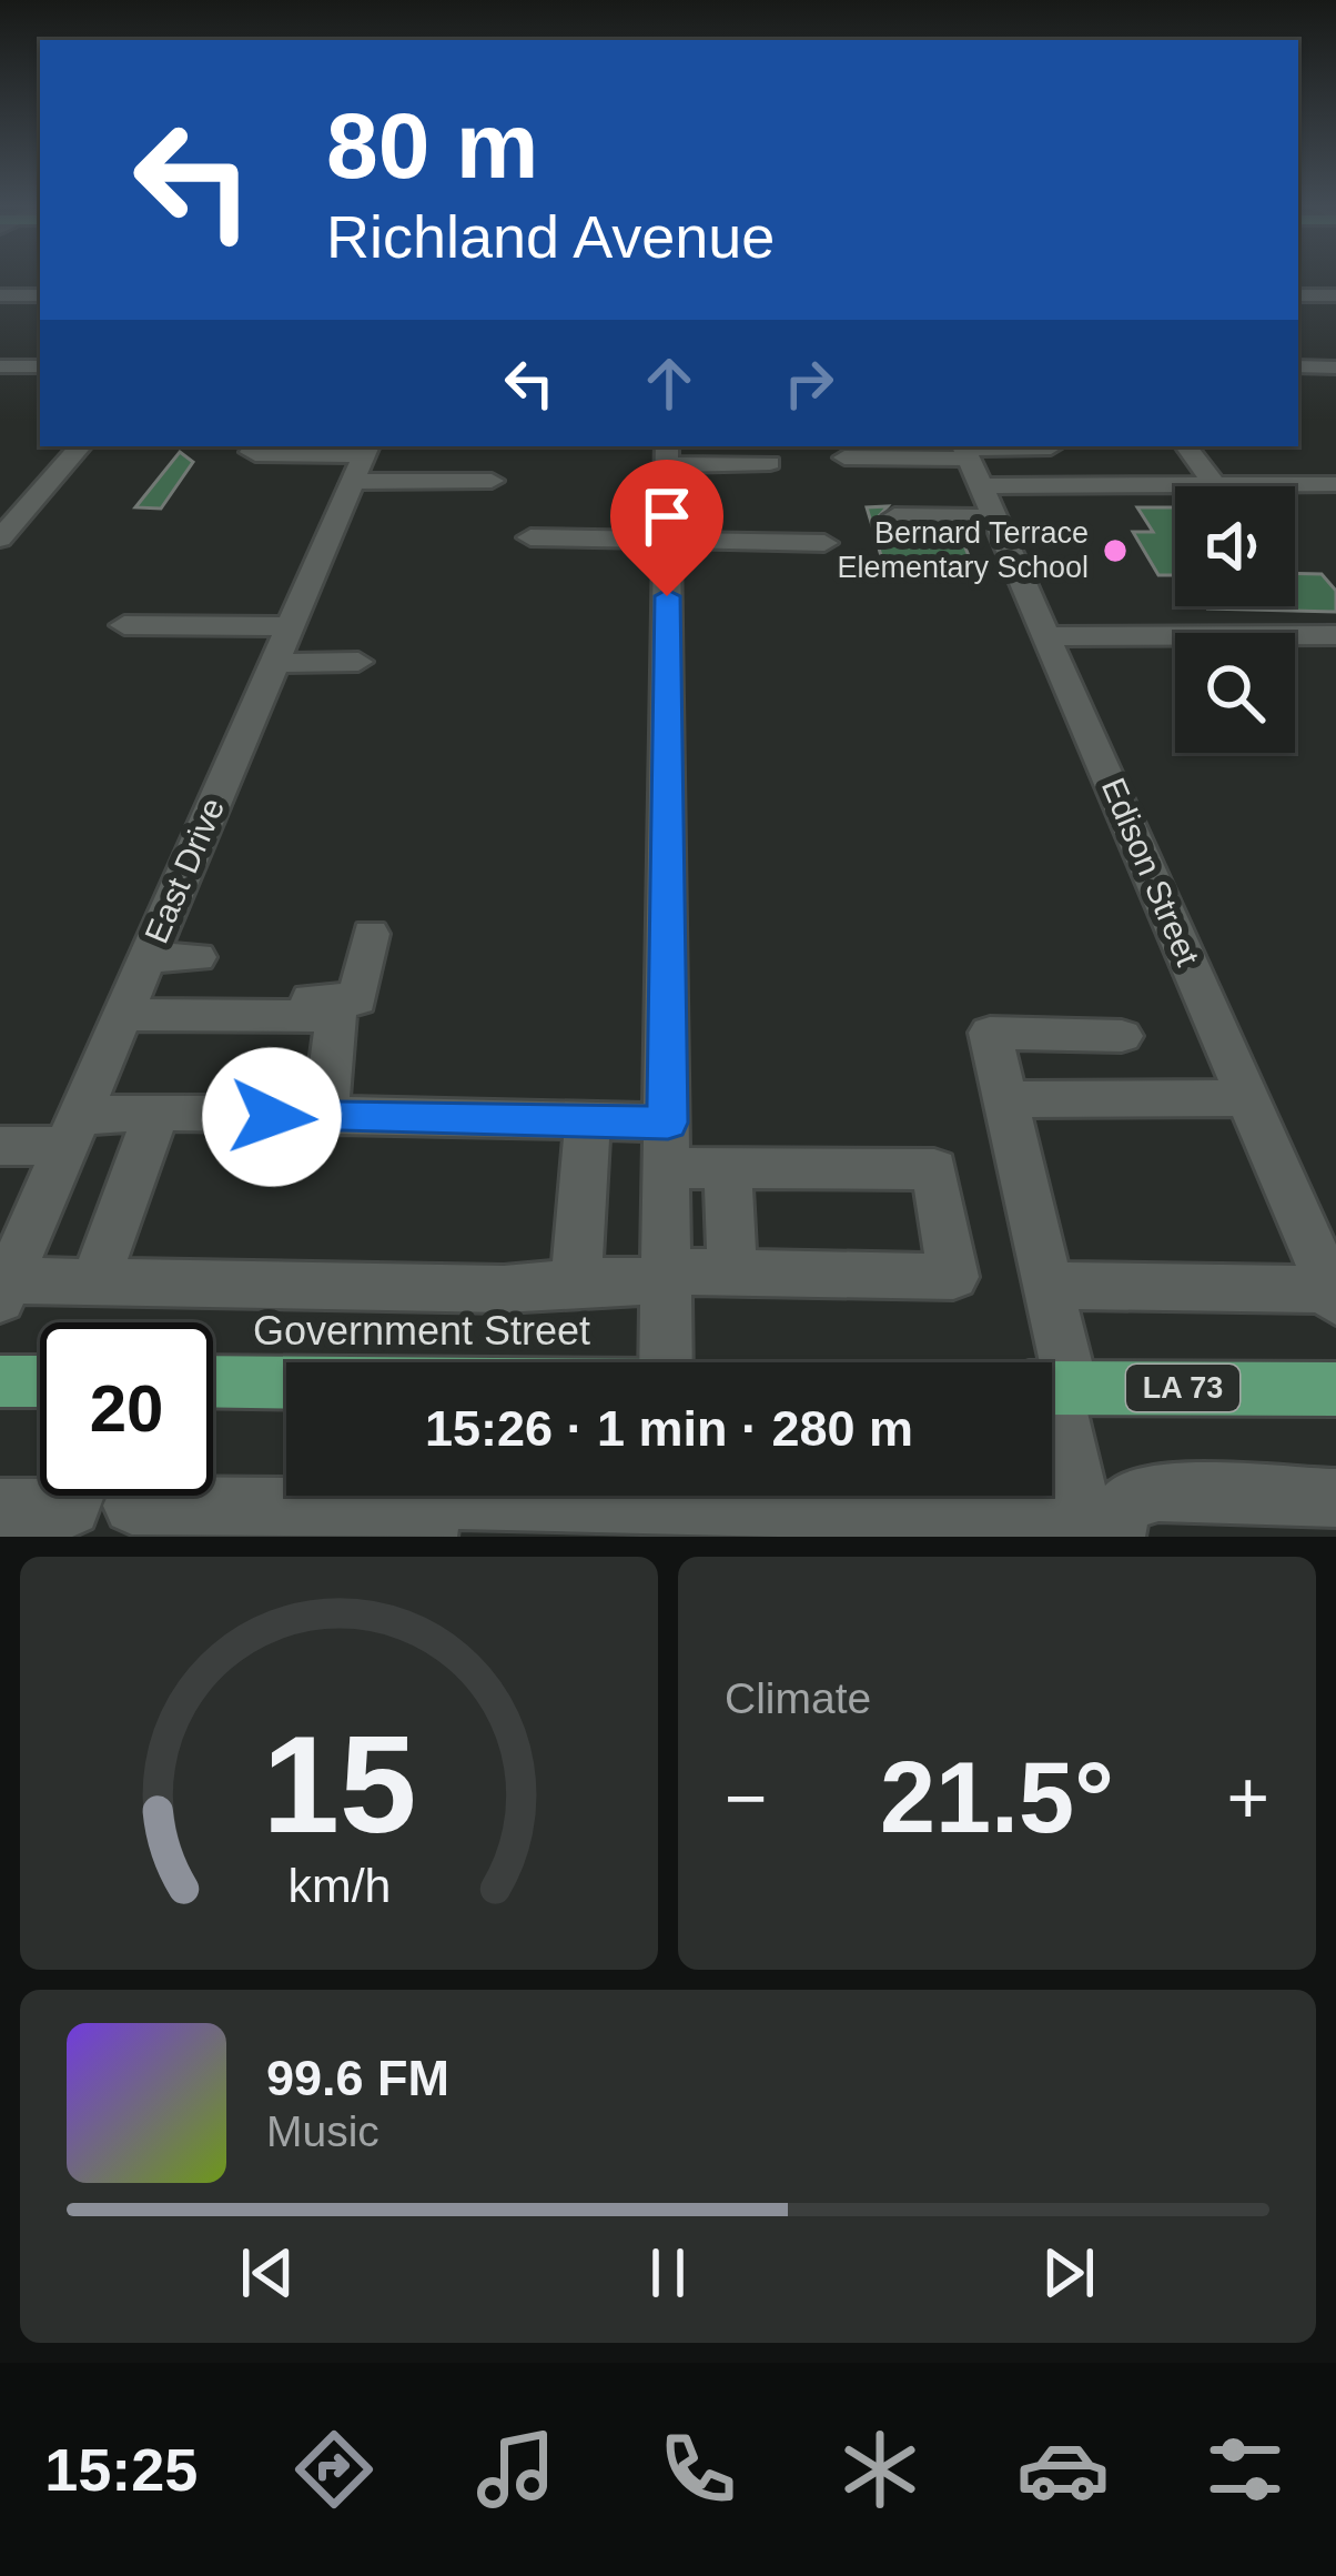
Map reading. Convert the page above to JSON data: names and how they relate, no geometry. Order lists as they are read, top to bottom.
{
  "streets": {
    "main road": ["Government Street", "LA 73"],
    "street": ["East Drive", "Edison Street"]
  },
  "places": ["Bernard Terrace Elementary School"],
  "page": {
    "turn": ["80 m", "Richland Avenue"],
    "limit": "20",
    "trip": "15:26 · 1 min · 280 m",
    "tile": "Climate",
    "heat": ["−", "21.5°", "+"],
    "song": ["99.6 FM", "Music"],
    "tabs": "15:25",
    "gauge": ["15", "km/h"]
  }
}
